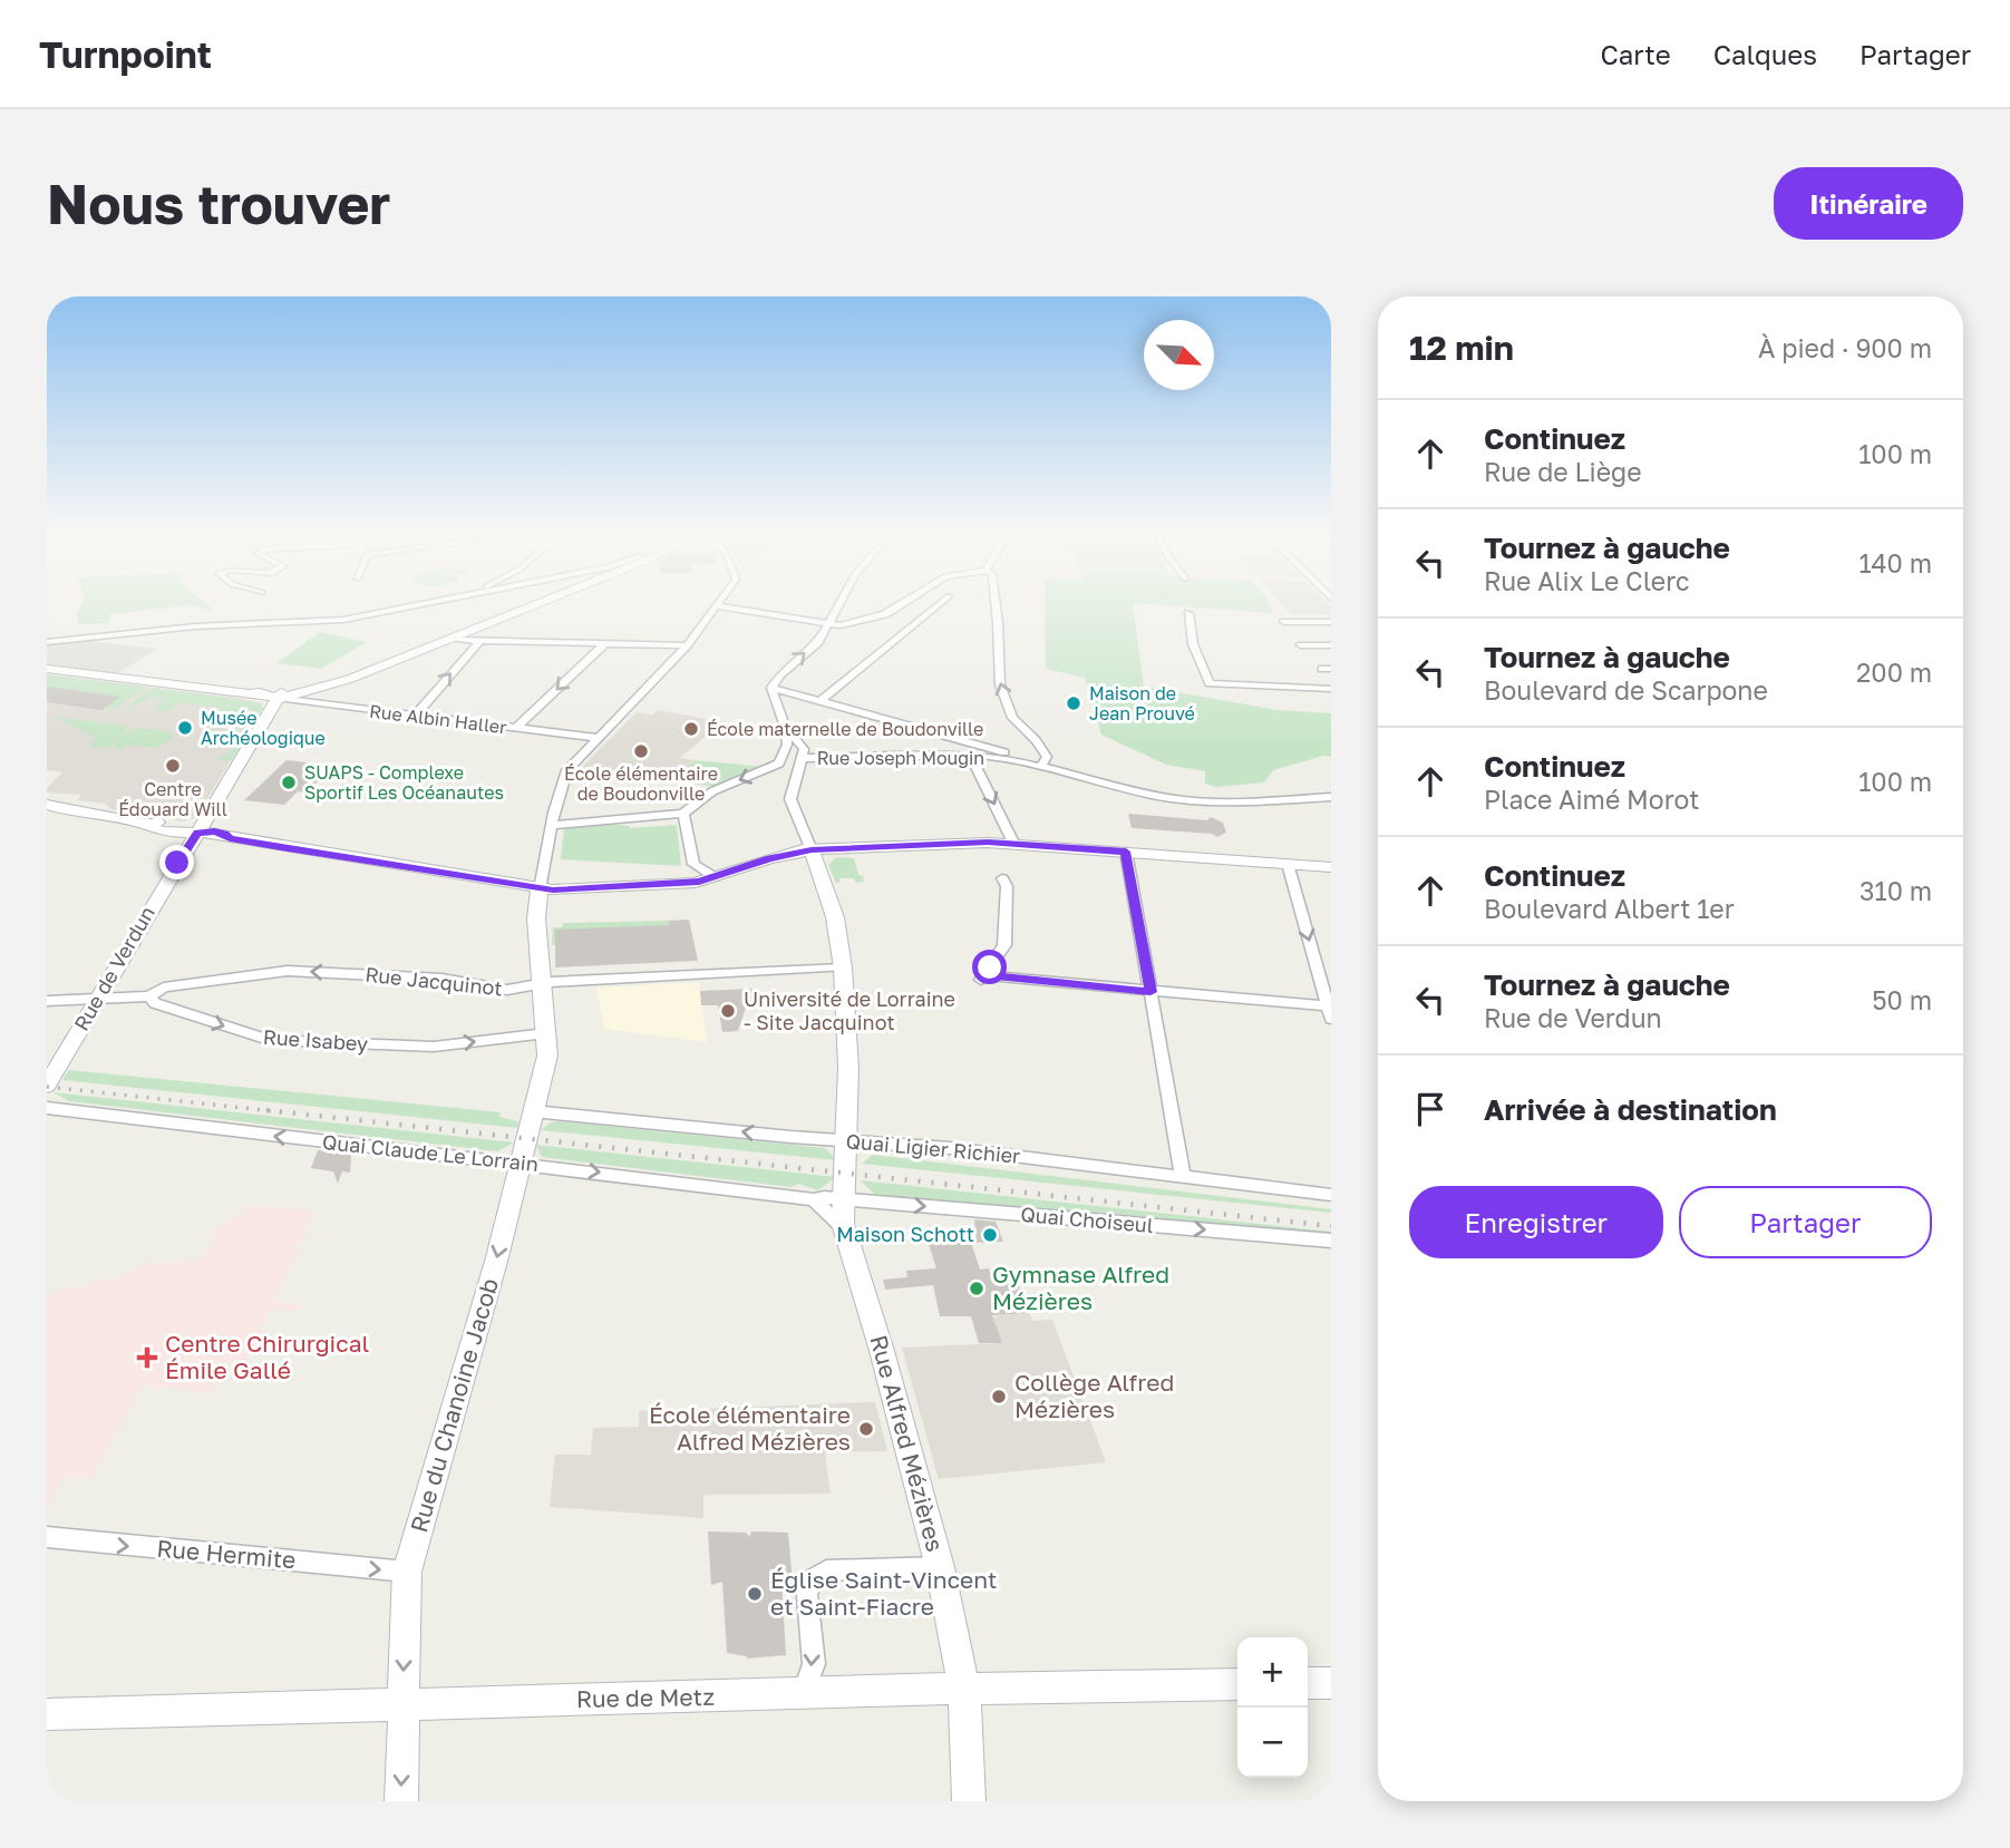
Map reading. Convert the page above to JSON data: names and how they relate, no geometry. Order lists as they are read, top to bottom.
{
  "streets": {
    "main road": [
      "Rue de Verdun",
      "Rue du Chanoine Jacob",
      "Rue Alfred Mézières",
      "Rue de Metz"
    ],
    "street": [
      "Rue Albin Haller",
      "Rue Joseph Mougin",
      "Rue Jacquinot",
      "Rue Isabey",
      "Quai Ligier Richier",
      "Quai Claude Le Lorrain",
      "Quai Choiseul",
      "Rue Hermite"
    ]
  },
  "crossings": [
    ["Rue Albin Haller", "Rue de Verdun"],
    ["Rue de Verdun", "Rue Isabey"],
    ["Rue Jacquinot", "Rue Isabey"],
    ["Rue Jacquinot", "Rue du Chanoine Jacob"],
    ["Rue Jacquinot", "Rue Alfred Mézières"],
    ["Rue Isabey", "Rue du Chanoine Jacob"],
    ["Quai Ligier Richier", "Rue du Chanoine Jacob"],
    ["Quai Ligier Richier", "Rue Alfred Mézières"],
    ["Quai Claude Le Lorrain", "Quai Choiseul"],
    ["Quai Claude Le Lorrain", "Rue du Chanoine Jacob"],
    ["Quai Claude Le Lorrain", "Rue Alfred Mézières"],
    ["Quai Choiseul", "Rue Alfred Mézières"],
    ["Rue du Chanoine Jacob", "Rue Hermite"],
    ["Rue du Chanoine Jacob", "Rue de Metz"],
    ["Rue Alfred Mézières", "Rue de Metz"]
  ],
  "one_way": [
    "Rue Jacquinot",
    "Rue Isabey",
    "Quai Ligier Richier",
    "Quai Choiseul",
    "Rue du Chanoine Jacob",
    "Rue Hermite"
  ],
  "places": {
    "other": [
      "Maison de Jean Prouvé",
      "Musée Archéologique",
      "École maternelle de Boudonville",
      "École élémentaire de Boudonville",
      "Centre Édouard Will",
      "SUAPS - Complexe Sportif Les Océanautes",
      "Université de Lorraine - Site Jacquinot",
      "Maison Schott",
      "Gymnase Alfred Mézières",
      "Collège Alfred Mézières",
      "École élémentaire Alfred Mézières",
      "Église Saint-Vincent et Saint-Fiacre"
    ],
    "health": ["Centre Chirurgical Émile Gallé"]
  },
  "north": "bottom right",
  "page": {
    "header": "Turnpoint",
    "nav": ["Carte", "Calques", "Partager"],
    "buttons": [
      "Itinéraire",
      ["Enregistrer", "Partager"]
    ],
    "title": "Nous trouver",
    "heading": ["12 min", "À pied · 900 m"],
    "list": [
      ["Continuez", "Rue de Liège", "100 m"],
      ["Tournez à gauche", "Rue Alix Le Clerc", "140 m"],
      ["Tournez à gauche", "Boulevard de Scarpone", "200 m"],
      ["Continuez", "Place Aimé Morot", "100 m"],
      ["Continuez", "Boulevard Albert 1er", "310 m"],
      ["Tournez à gauche", "Rue de Verdun", "50 m"],
      "Arrivée à destination"
    ],
    "map_buttons": ["+", "−"]
  }
}
